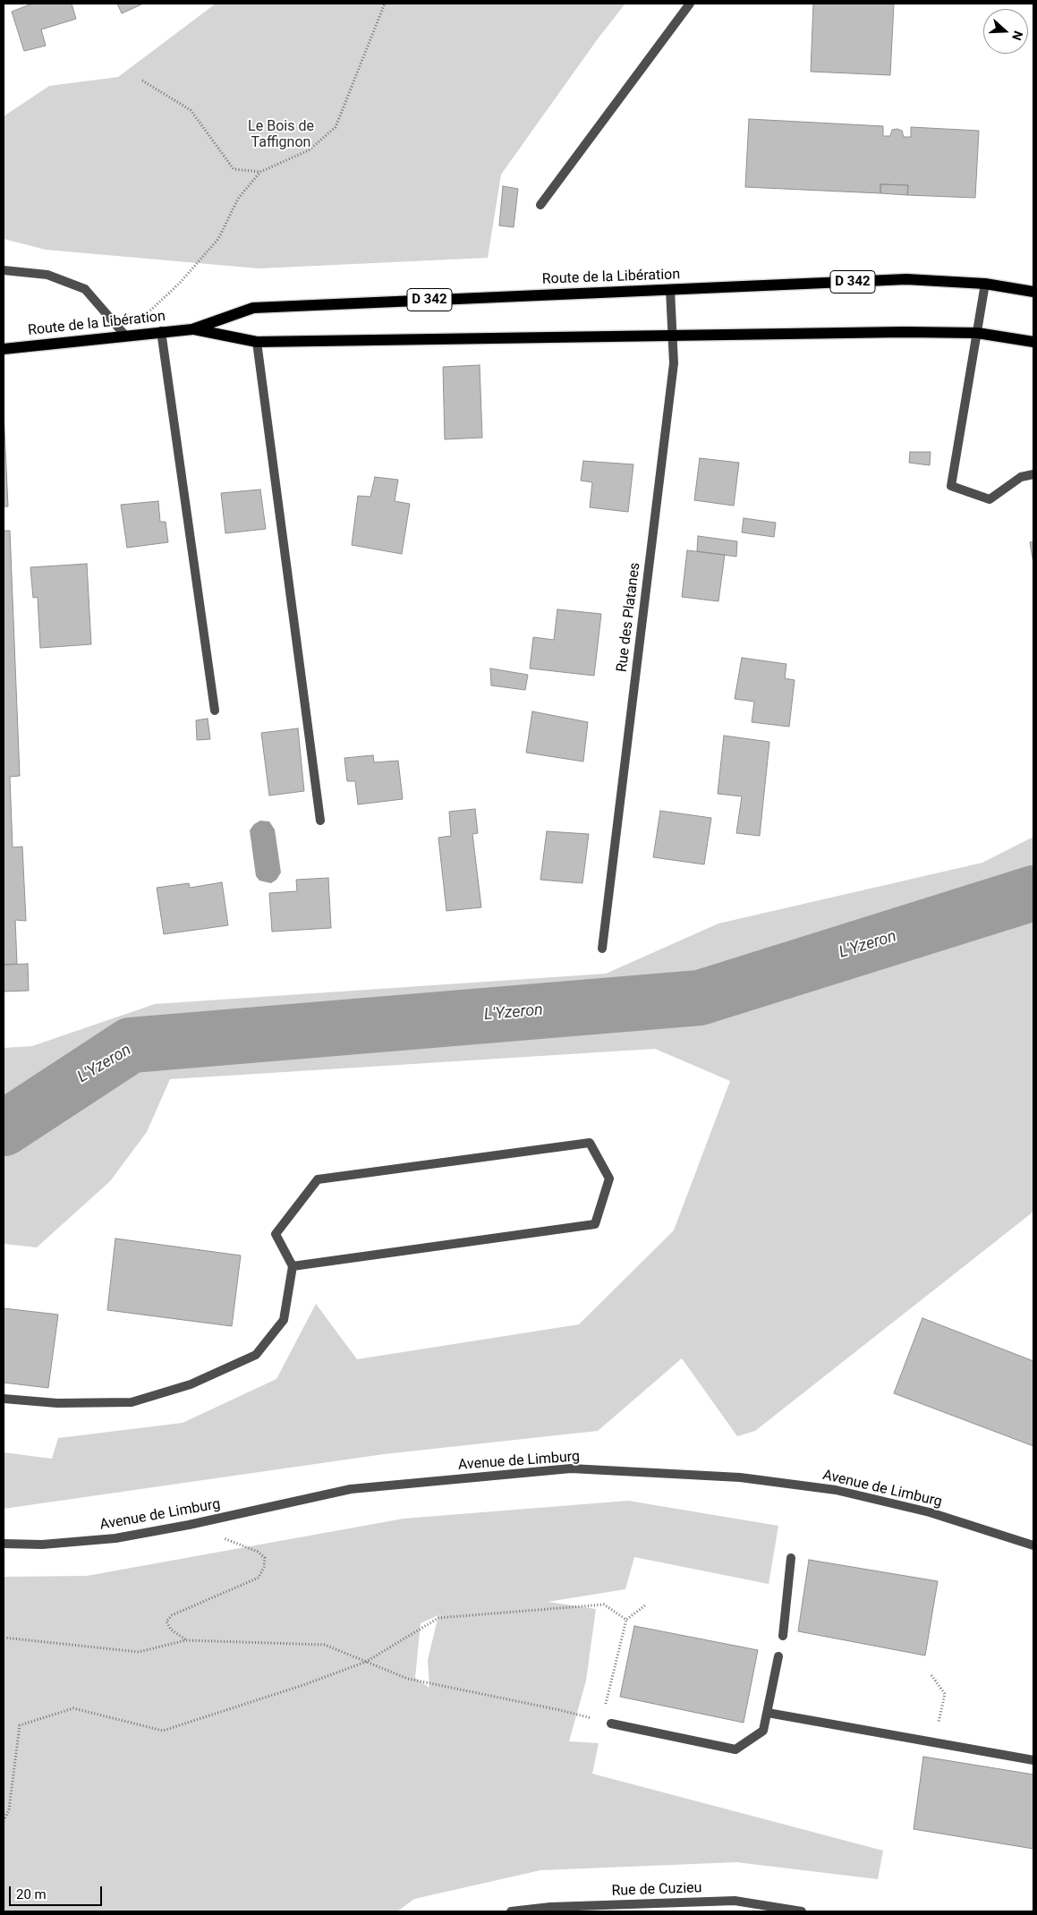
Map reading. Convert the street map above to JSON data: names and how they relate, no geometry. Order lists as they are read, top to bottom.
{
  "streets": {
    "main road": ["Route de la Libération", "D 342"],
    "street": ["Rue des Platanes", "Avenue de Limburg", "Rue de Cuzieu"]
  },
  "crossings": [
    ["Route de la Libération", "Rue des Platanes"]
  ],
  "water": ["L'Yzeron"],
  "parks": ["Le Bois de Taffignon"],
  "scale_bar": "20 m",
  "north": "right"
}
